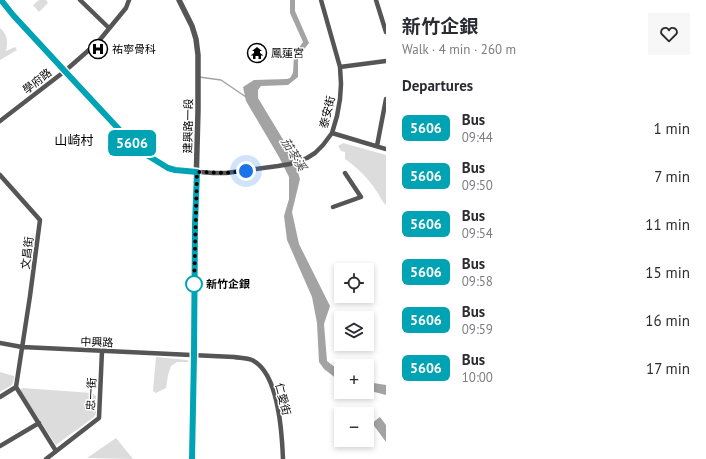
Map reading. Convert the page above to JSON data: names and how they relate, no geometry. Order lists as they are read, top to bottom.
{
  "streets": {
    "street": [
      "學府路",
      "泰安街",
      "建興路一段",
      "文昌街",
      "中興路",
      "忠一街",
      "仁愛街"
    ]
  },
  "crossings": [
    ["學府路", "泰安街"],
    ["泰安街", "建興路一段"],
    ["建興路一段", "中興路"],
    ["建興路一段", "仁愛街"],
    ["文昌街", "中興路"],
    ["中興路", "忠一街"],
    ["中興路", "仁愛街"]
  ],
  "districts": ["山崎村"],
  "water": ["茄苳溪"],
  "places": {
    "hospital": ["祐寧骨科"],
    "temple": ["鳳蓮宮"],
    "other": ["新竹企銀"]
  },
  "lines": ["bus line 5606"],
  "page": {
    "on_map": "5606",
    "heading": [
      ["新竹企銀", "Walk · 4 min · 260 m"],
      "Departures"
    ],
    "list": [
      {
        "mark": "5606",
        "name": "Bus",
        "note": "09:44",
        "value": "1 min"
      },
      {
        "mark": "5606",
        "name": "Bus",
        "note": "09:50",
        "value": "7 min"
      },
      {
        "mark": "5606",
        "name": "Bus",
        "note": "09:54",
        "value": "11 min"
      },
      {
        "mark": "5606",
        "name": "Bus",
        "note": "09:58",
        "value": "15 min"
      },
      {
        "mark": "5606",
        "name": "Bus",
        "note": "09:59",
        "value": "16 min"
      },
      {
        "mark": "5606",
        "name": "Bus",
        "note": "10:00",
        "value": "17 min"
      }
    ],
    "map_buttons": ["+", "−"]
  }
}
